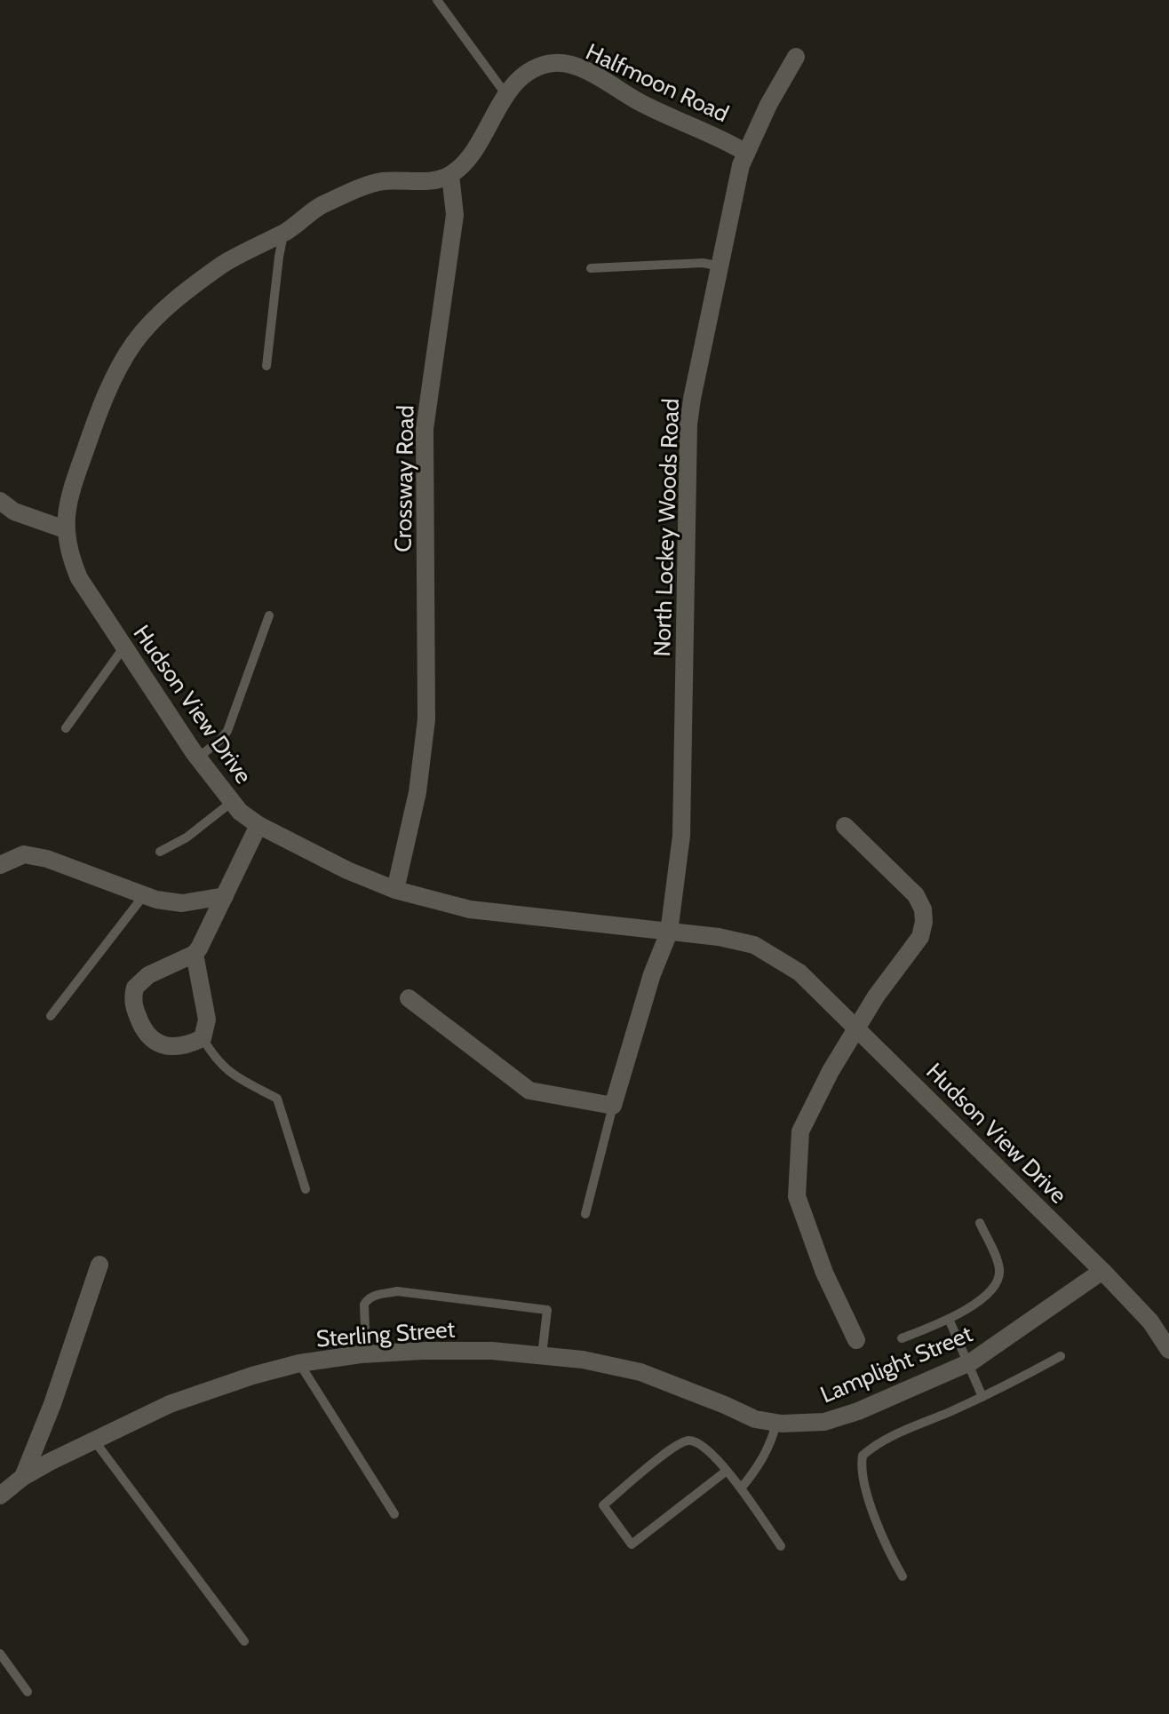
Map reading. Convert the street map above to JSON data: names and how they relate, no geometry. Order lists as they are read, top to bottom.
{
  "streets": {
    "street": [
      "Halfmoon Road",
      "Crossway Road",
      "North Lockey Woods Road",
      "Hudson View Drive",
      "Sterling Street",
      "Lamplight Street"
    ]
  },
  "crossings": [
    ["Halfmoon Road", "North Lockey Woods Road"],
    ["Crossway Road", "Hudson View Drive"],
    ["North Lockey Woods Road", "Hudson View Drive"],
    ["Hudson View Drive", "Lamplight Street"],
    ["Sterling Street", "Lamplight Street"]
  ]
}
